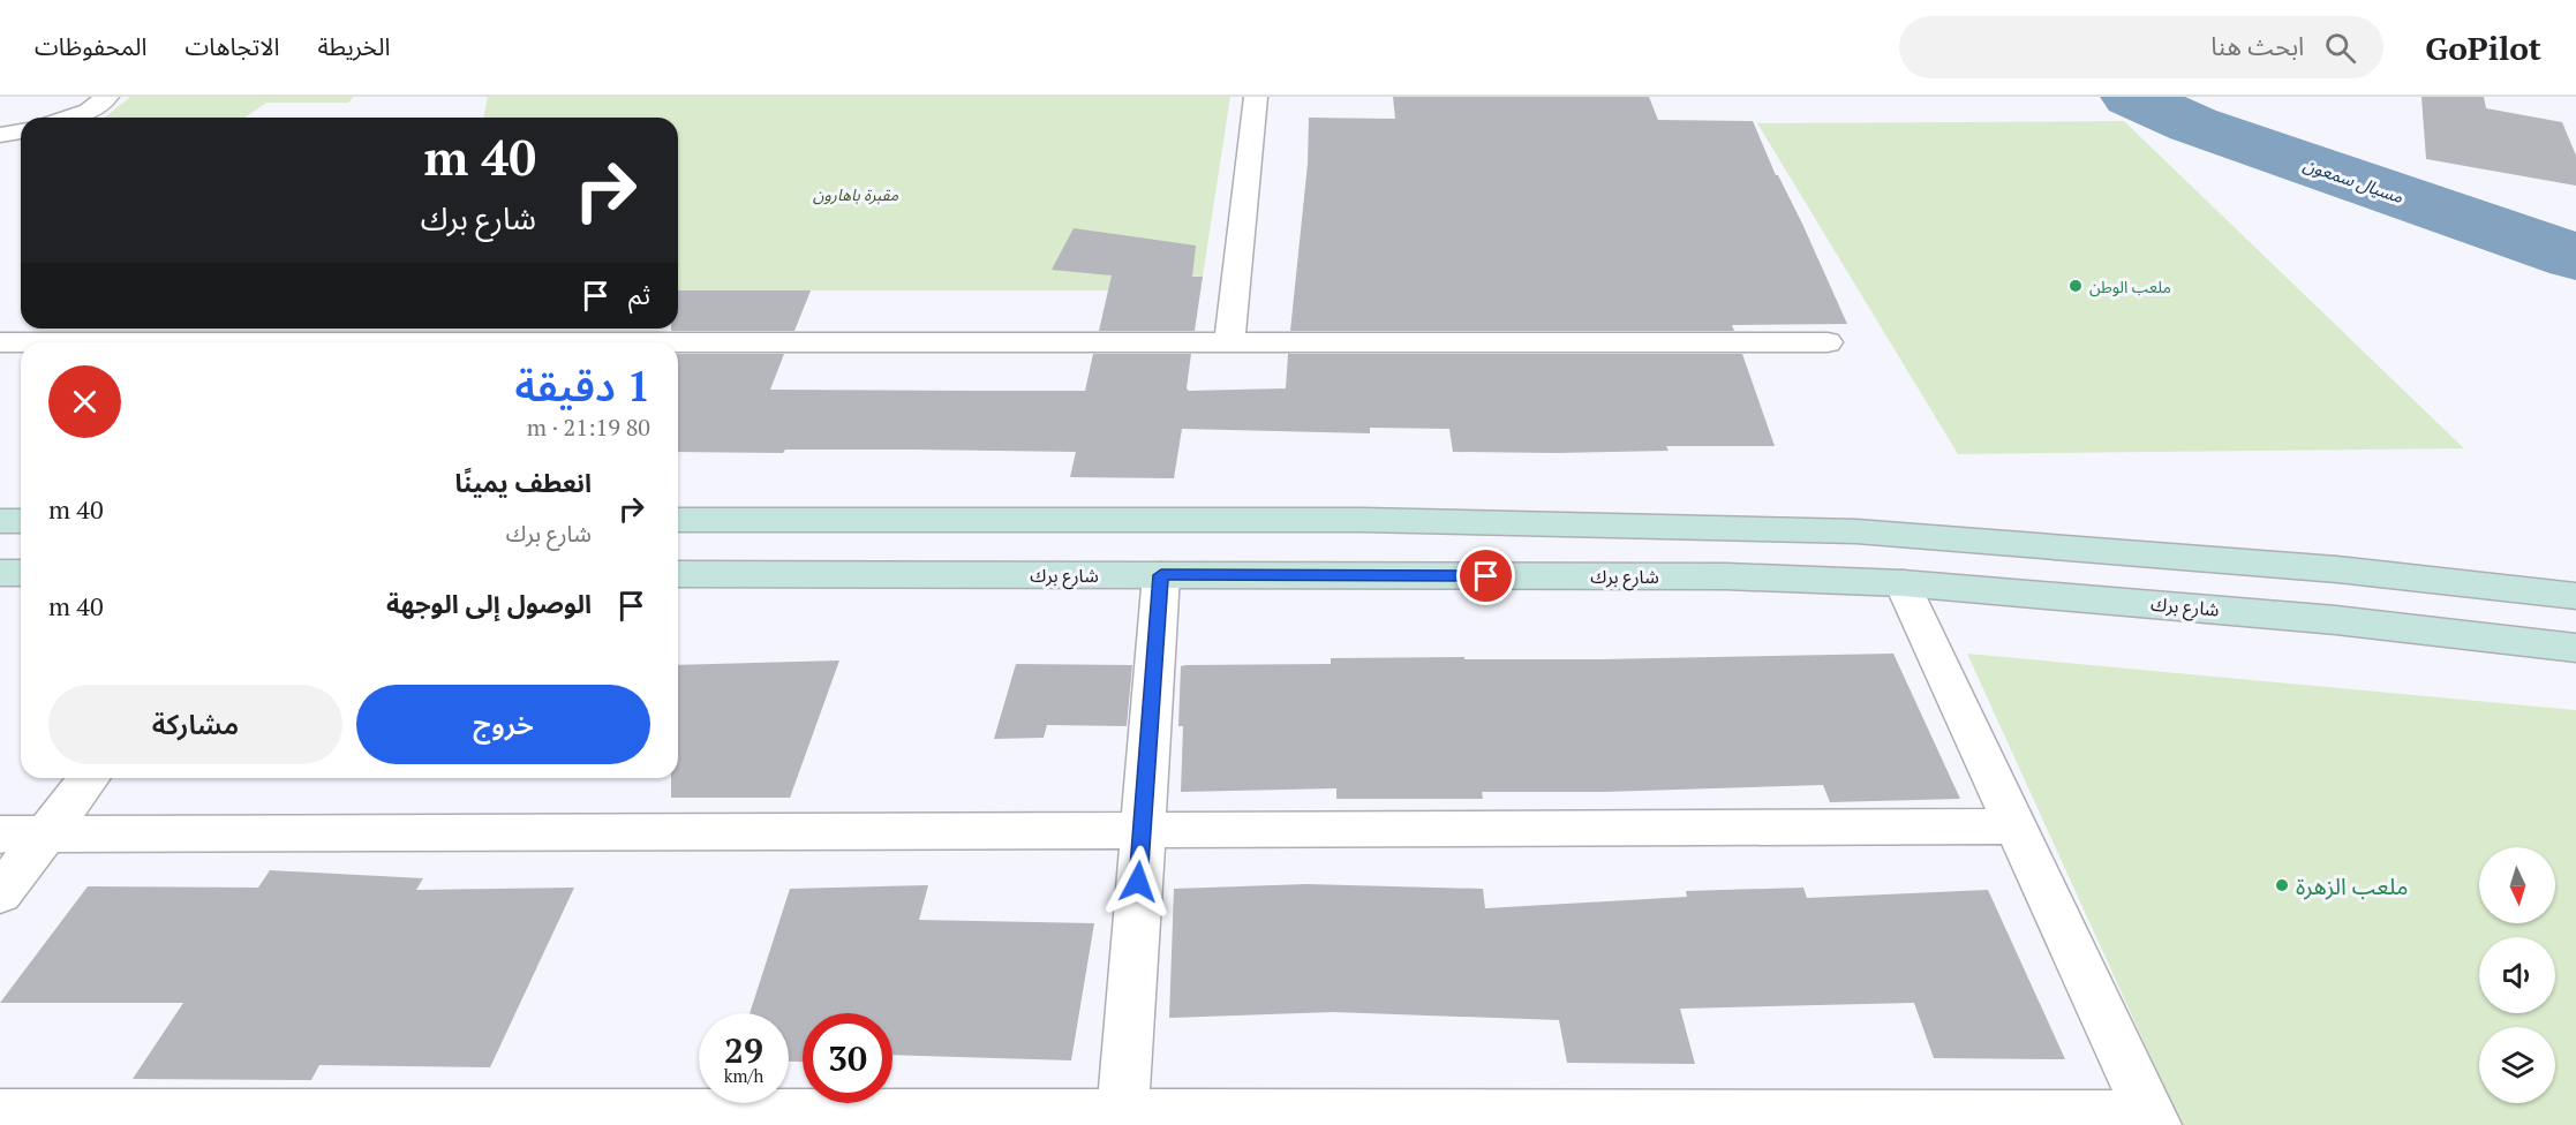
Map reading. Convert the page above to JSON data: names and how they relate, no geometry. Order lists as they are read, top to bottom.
{
  "streets": {
    "main road": ["شارع برك"]
  },
  "water": ["مسيال سمعون"],
  "parks": ["مقبرة باهارون"],
  "places": ["ملعب الوطن", "ملعب الزهرة"],
  "north": "bottom",
  "page": {
    "header": "GoPilot",
    "search": "ابحث هنا",
    "nav": ["الخريطة", "الاتجاهات", "المحفوظات"],
    "turn": ["40 m", "شارع برك"],
    "then": "ثم",
    "heading": ["1 دقيقة", "80 m · 21:19"],
    "list": [
      {
        "name": "انعطف يمينًا",
        "note": "شارع برك",
        "value": "40 m"
      },
      {
        "name": "الوصول إلى الوجهة",
        "value": "40 m"
      }
    ],
    "buttons": ["خروج", "مشاركة"],
    "speed": "29 km/h",
    "limit": "30"
  }
}
